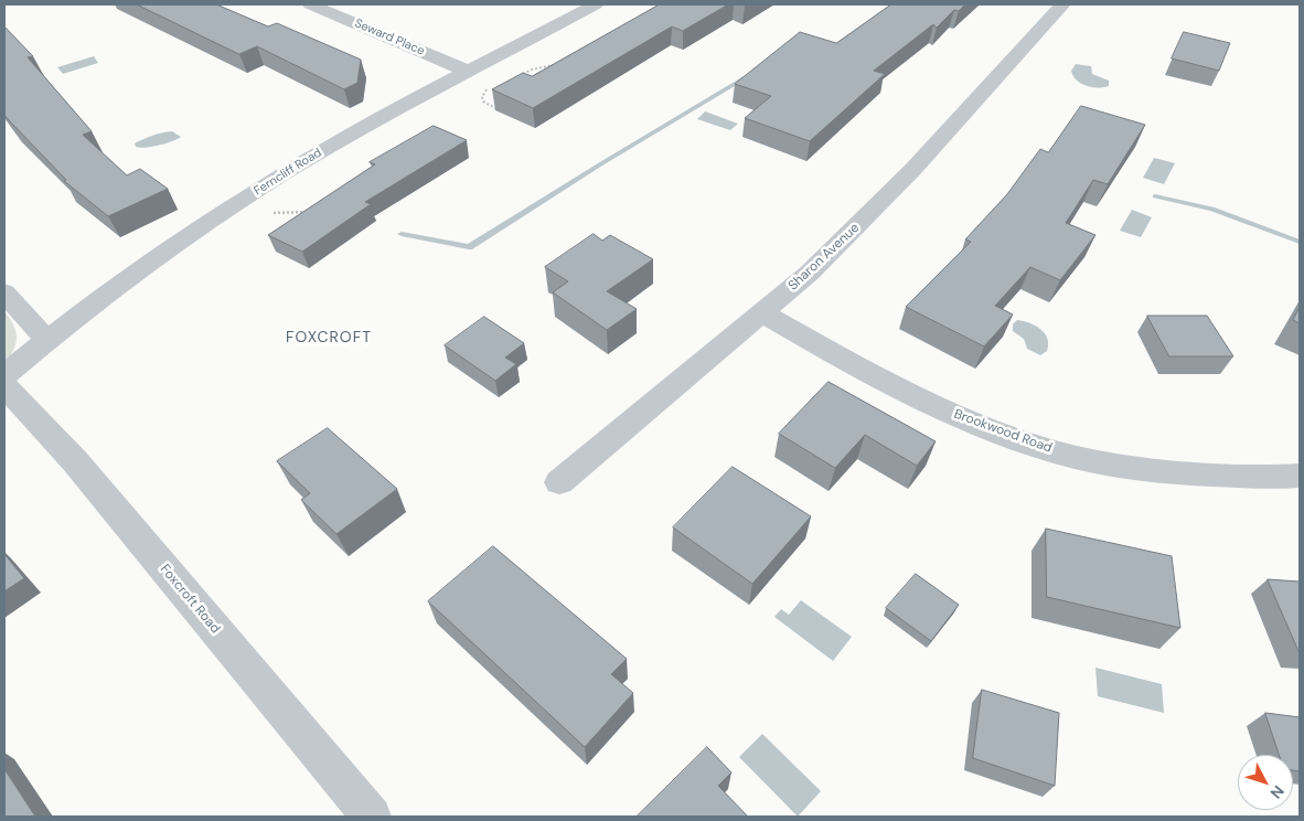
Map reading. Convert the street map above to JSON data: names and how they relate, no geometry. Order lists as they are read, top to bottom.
{
  "streets": {
    "street": [
      "Seward Place",
      "Ferncliff Road",
      "Sharon Avenue",
      "Brookwood Road",
      "Foxcroft Road"
    ]
  },
  "crossings": [
    ["Seward Place", "Ferncliff Road"],
    ["Sharon Avenue", "Brookwood Road"]
  ],
  "districts": ["FOXCROFT"],
  "north": "bottom right"
}
